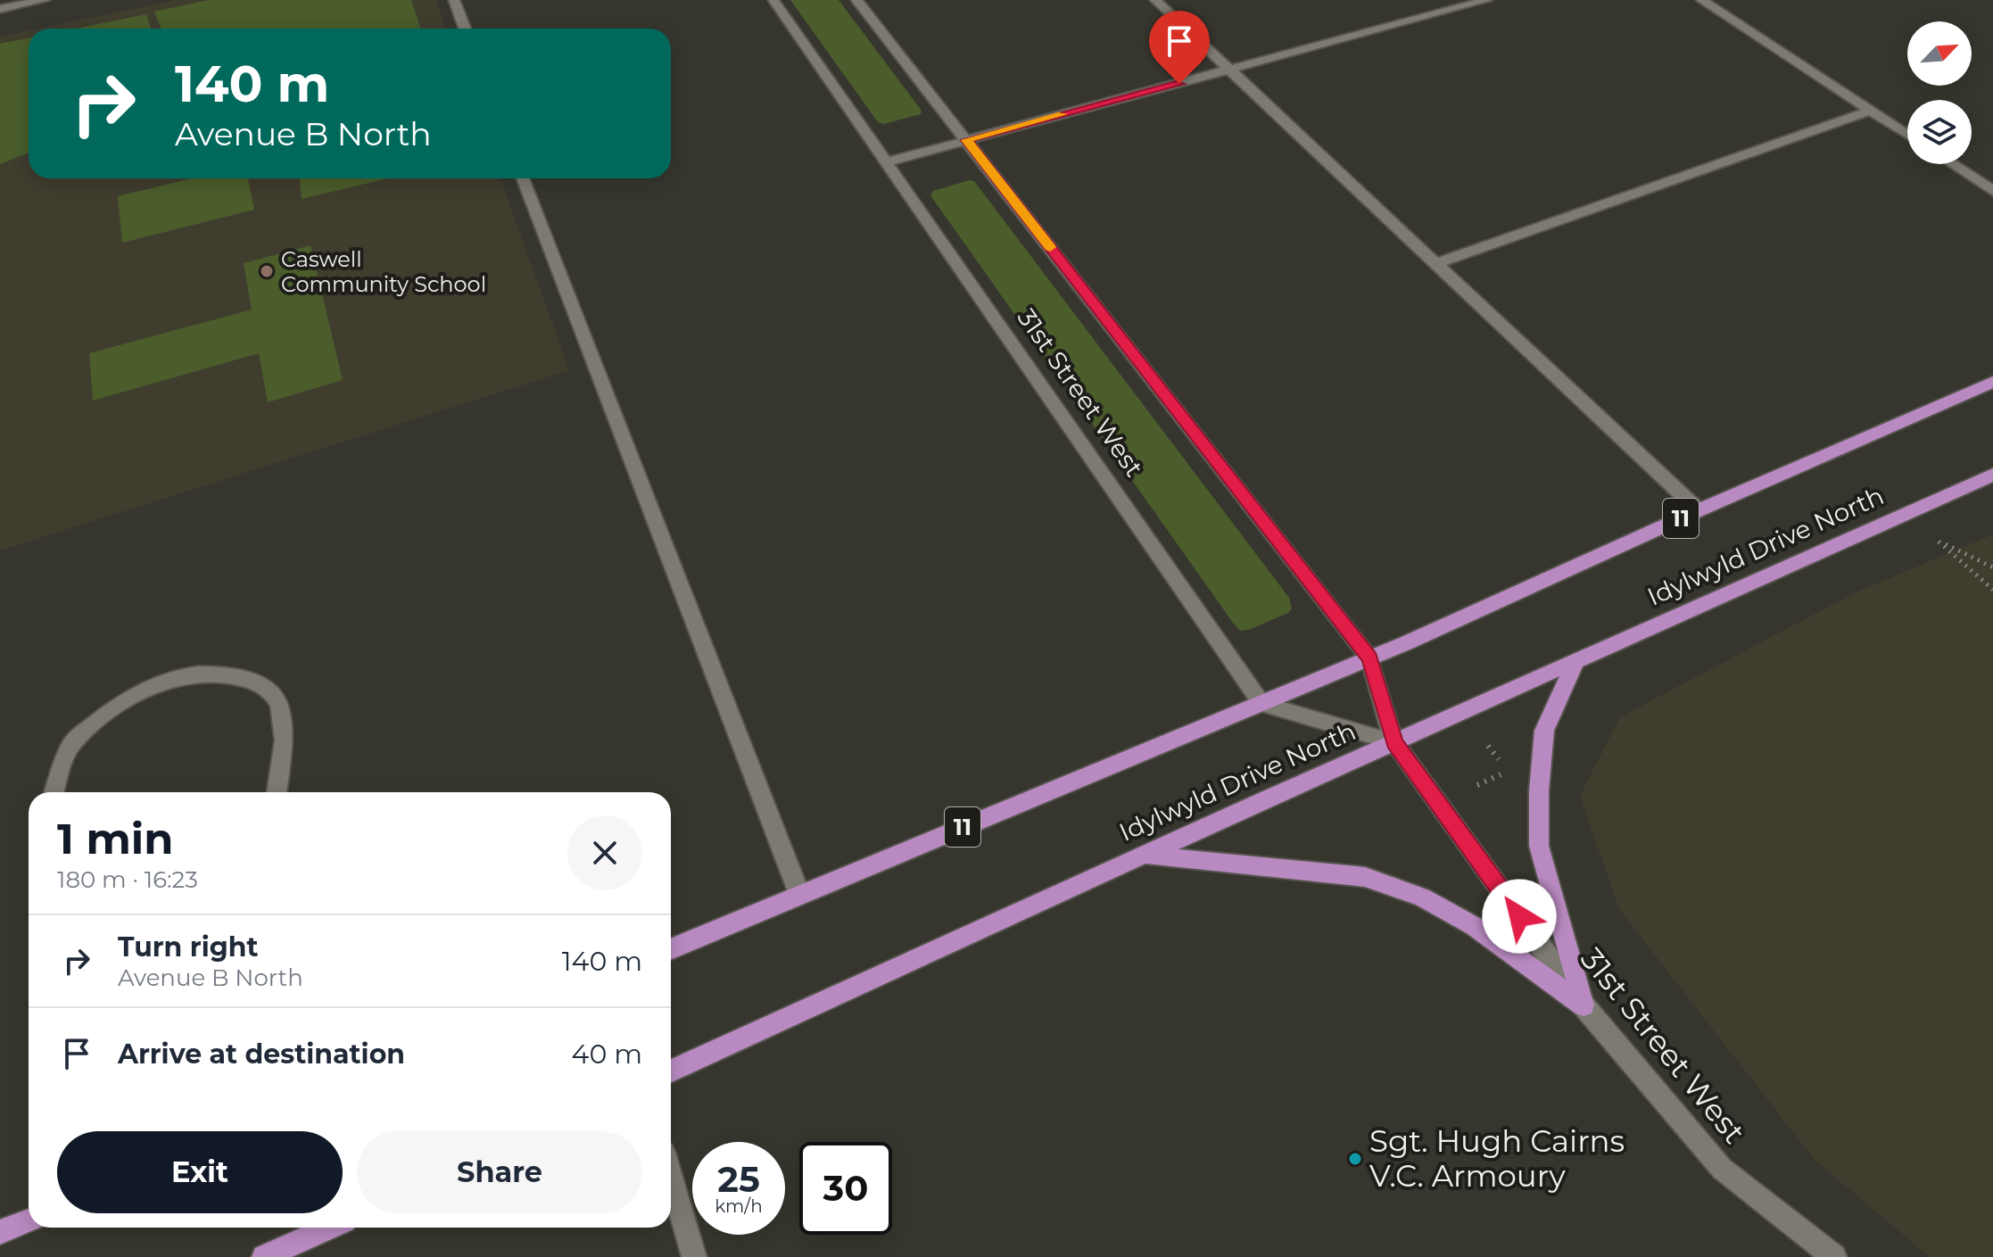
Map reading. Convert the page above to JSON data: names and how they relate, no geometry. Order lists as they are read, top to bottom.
{
  "streets": {
    "main road": ["11", "Idylwyld Drive North"],
    "street": ["31st Street West"]
  },
  "crossings": [
    ["31st Street West", "11"],
    ["31st Street West", "Idylwyld Drive North"]
  ],
  "places": ["Caswell Community School", "Sgt. Hugh Cairns V.C. Armoury"],
  "north": "top right",
  "page": {
    "turn": ["140 m", "Avenue B North"],
    "heading": ["1 min", "180 m · 16:23"],
    "list": [
      {
        "name": "Turn right",
        "note": "Avenue B North",
        "value": "140 m"
      },
      {
        "name": "Arrive at destination",
        "value": "40 m"
      }
    ],
    "buttons": ["Exit", "Share"],
    "speed": "25 km/h",
    "limit": "30"
  }
}
